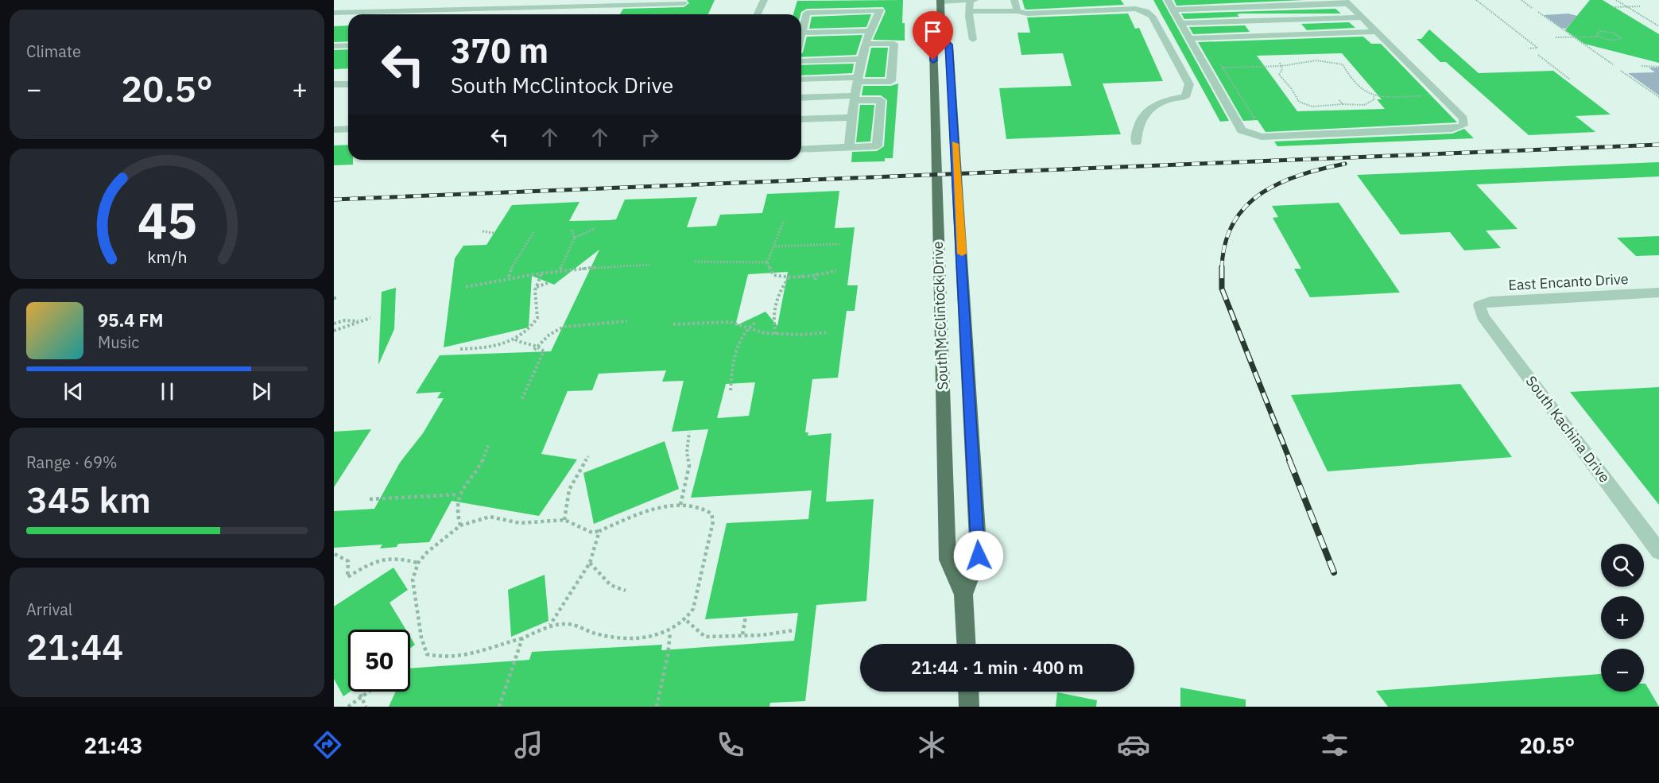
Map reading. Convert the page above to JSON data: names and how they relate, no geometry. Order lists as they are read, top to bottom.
{
  "streets": {
    "main road": ["South McClintock Drive"],
    "street": ["East Encanto Drive", "South Kachina Drive"]
  },
  "crossings": [
    ["East Encanto Drive", "South Kachina Drive"]
  ],
  "page": {
    "tile": [
      "Climate",
      ["Range · 69%", "345 km"],
      ["Arrival", "21:44"]
    ],
    "turn": ["370 m", "South McClintock Drive"],
    "heat": ["−", "20.5°", "+"],
    "song": ["95.4 FM", "Music"],
    "map_buttons": ["+", "−"],
    "limit": "50",
    "trip": "21:44 · 1 min · 400 m",
    "tabs": ["21:43", "20.5°"],
    "gauge": ["45", "km/h"]
  }
}
